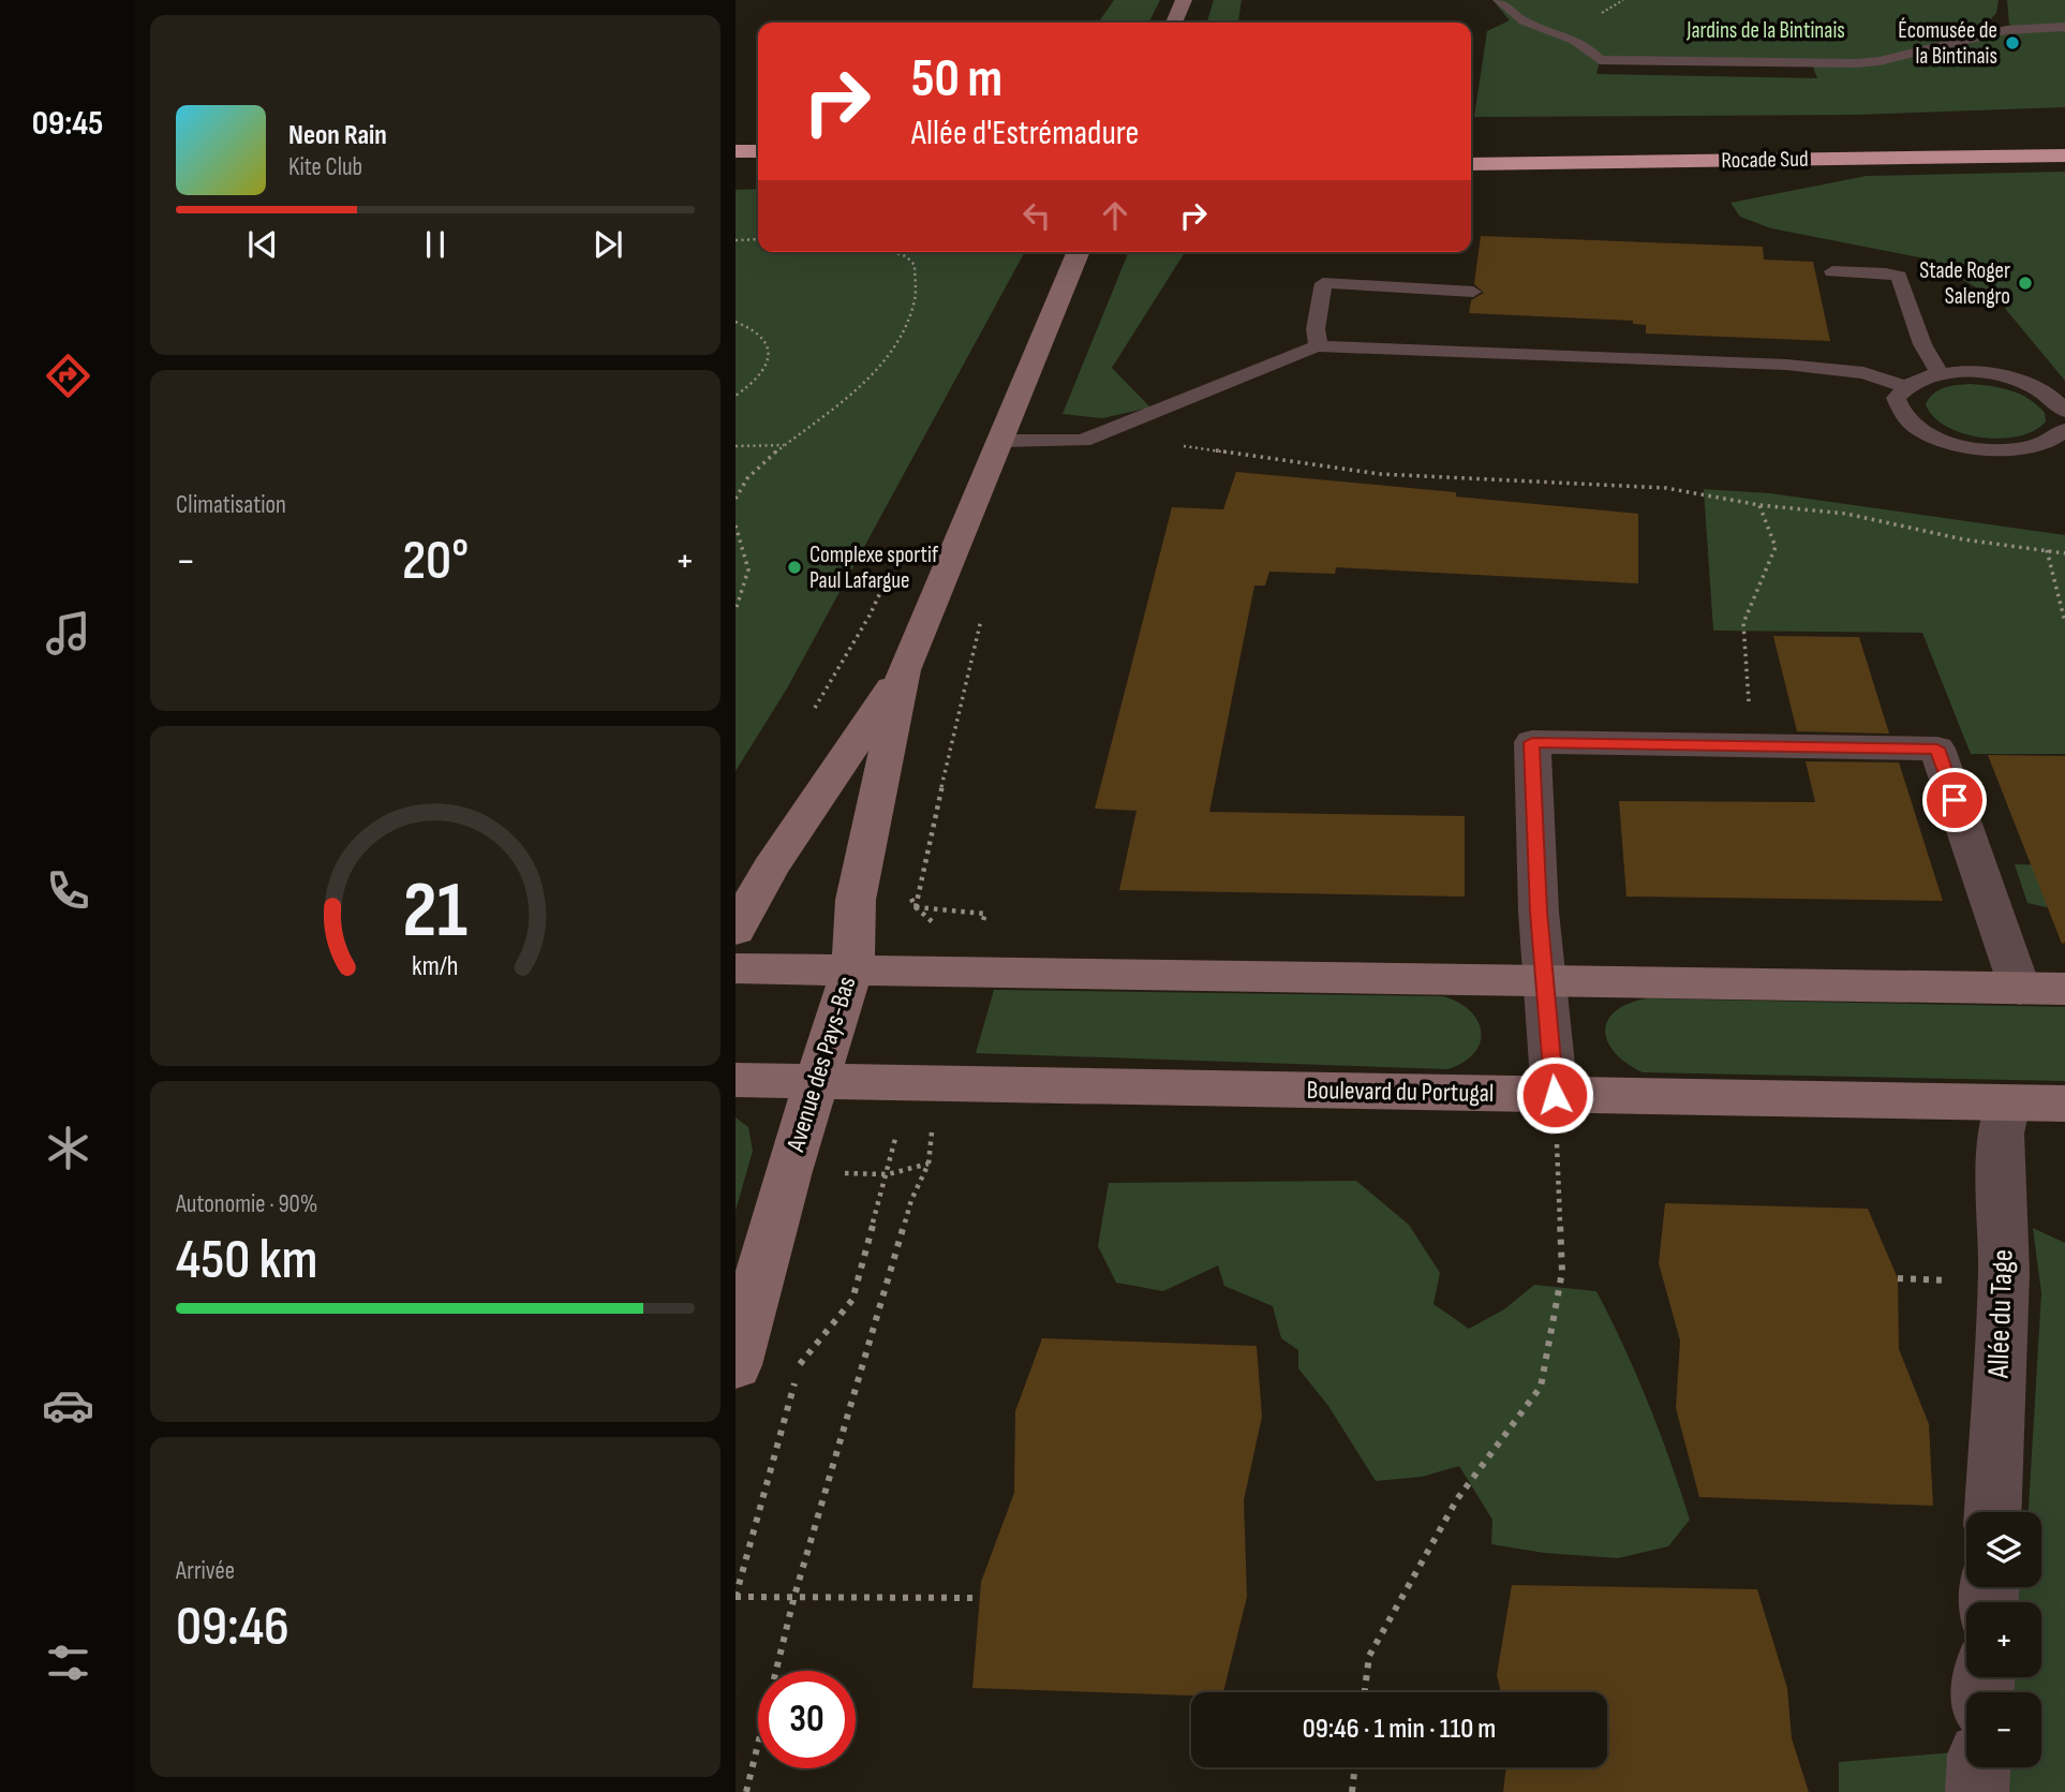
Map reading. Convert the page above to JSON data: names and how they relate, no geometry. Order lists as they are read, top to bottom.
{
  "streets": {
    "highway": ["Rocade Sud"],
    "main road": ["Avenue des Pays-Bas", "Boulevard du Portugal"],
    "street": ["Allée du Tage"]
  },
  "crossings": [
    ["Avenue des Pays-Bas", "Boulevard du Portugal"],
    ["Boulevard du Portugal", "Allée du Tage"]
  ],
  "parks": ["Jardins de la Bintinais"],
  "places": ["Écomusée de la Bintinais", "Stade Roger Salengro", "Complexe sportif Paul Lafargue"],
  "page": {
    "tabs": "09:45",
    "turn": ["50 m", "Allée d'Estrémadure"],
    "song": ["Neon Rain", "Kite Club"],
    "tile": [
      "Climatisation",
      ["Autonomie · 90%", "450 km"],
      ["Arrivée", "09:46"]
    ],
    "heat": ["−", "20°", "+"],
    "map_buttons": ["+", "−"],
    "limit": "30",
    "trip": "09:46 · 1 min · 110 m",
    "gauge": ["21", "km/h"]
  }
}
